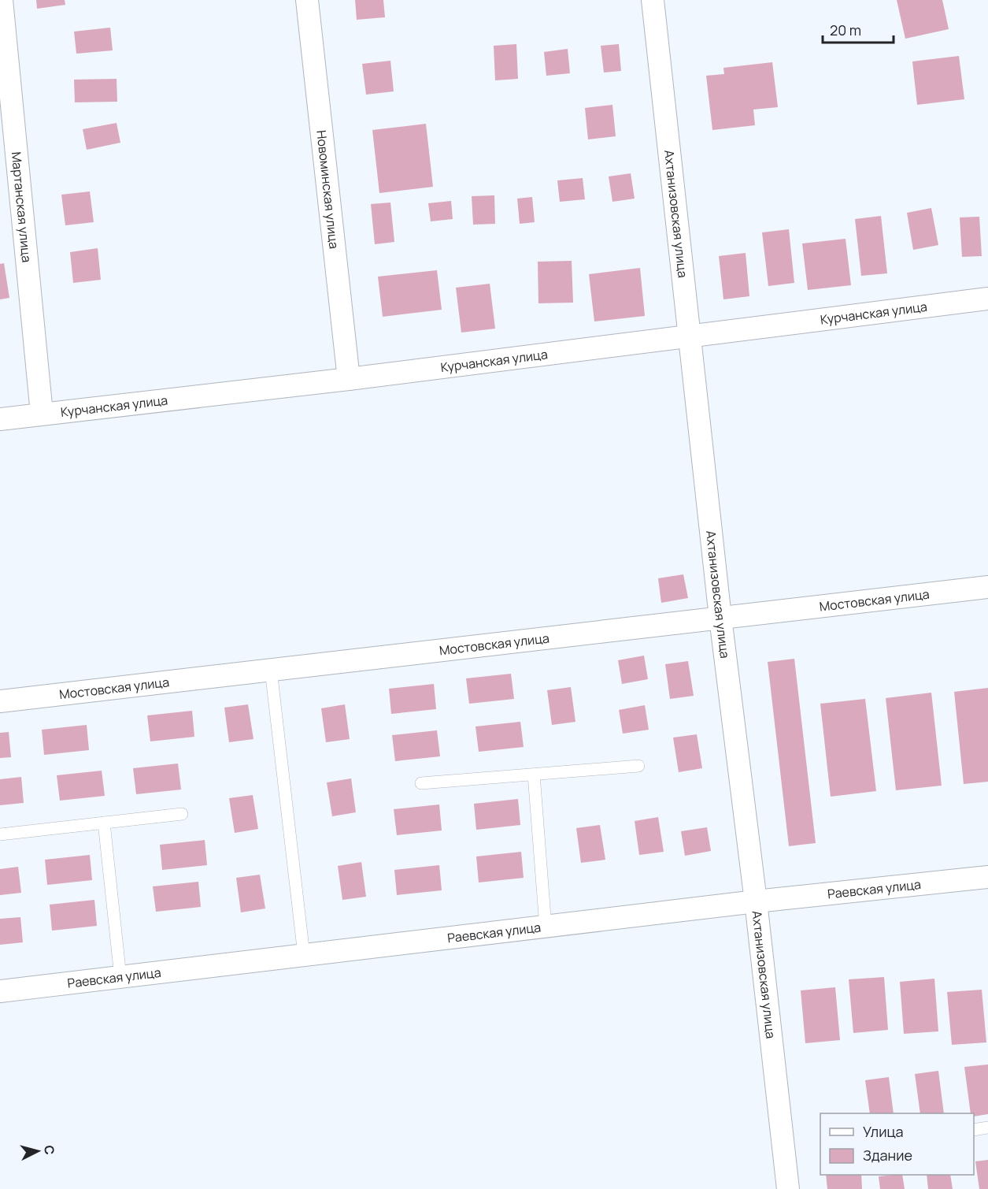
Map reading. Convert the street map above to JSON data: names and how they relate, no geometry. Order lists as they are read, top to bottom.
{
  "streets": {
    "street": [
      "Новоминская улица",
      "Мартанская улица",
      "Ахтанизовская улица",
      "Курчанская улица",
      "Мостовская улица",
      "Раевская улица"
    ]
  },
  "crossings": [
    ["Новоминская улица", "Курчанская улица"],
    ["Мартанская улица", "Курчанская улица"],
    ["Ахтанизовская улица", "Курчанская улица"],
    ["Ахтанизовская улица", "Мостовская улица"],
    ["Ахтанизовская улица", "Раевская улица"]
  ],
  "legend": ["Улица", "Здание"],
  "scale_bar": "20 m",
  "north": "right"
}
